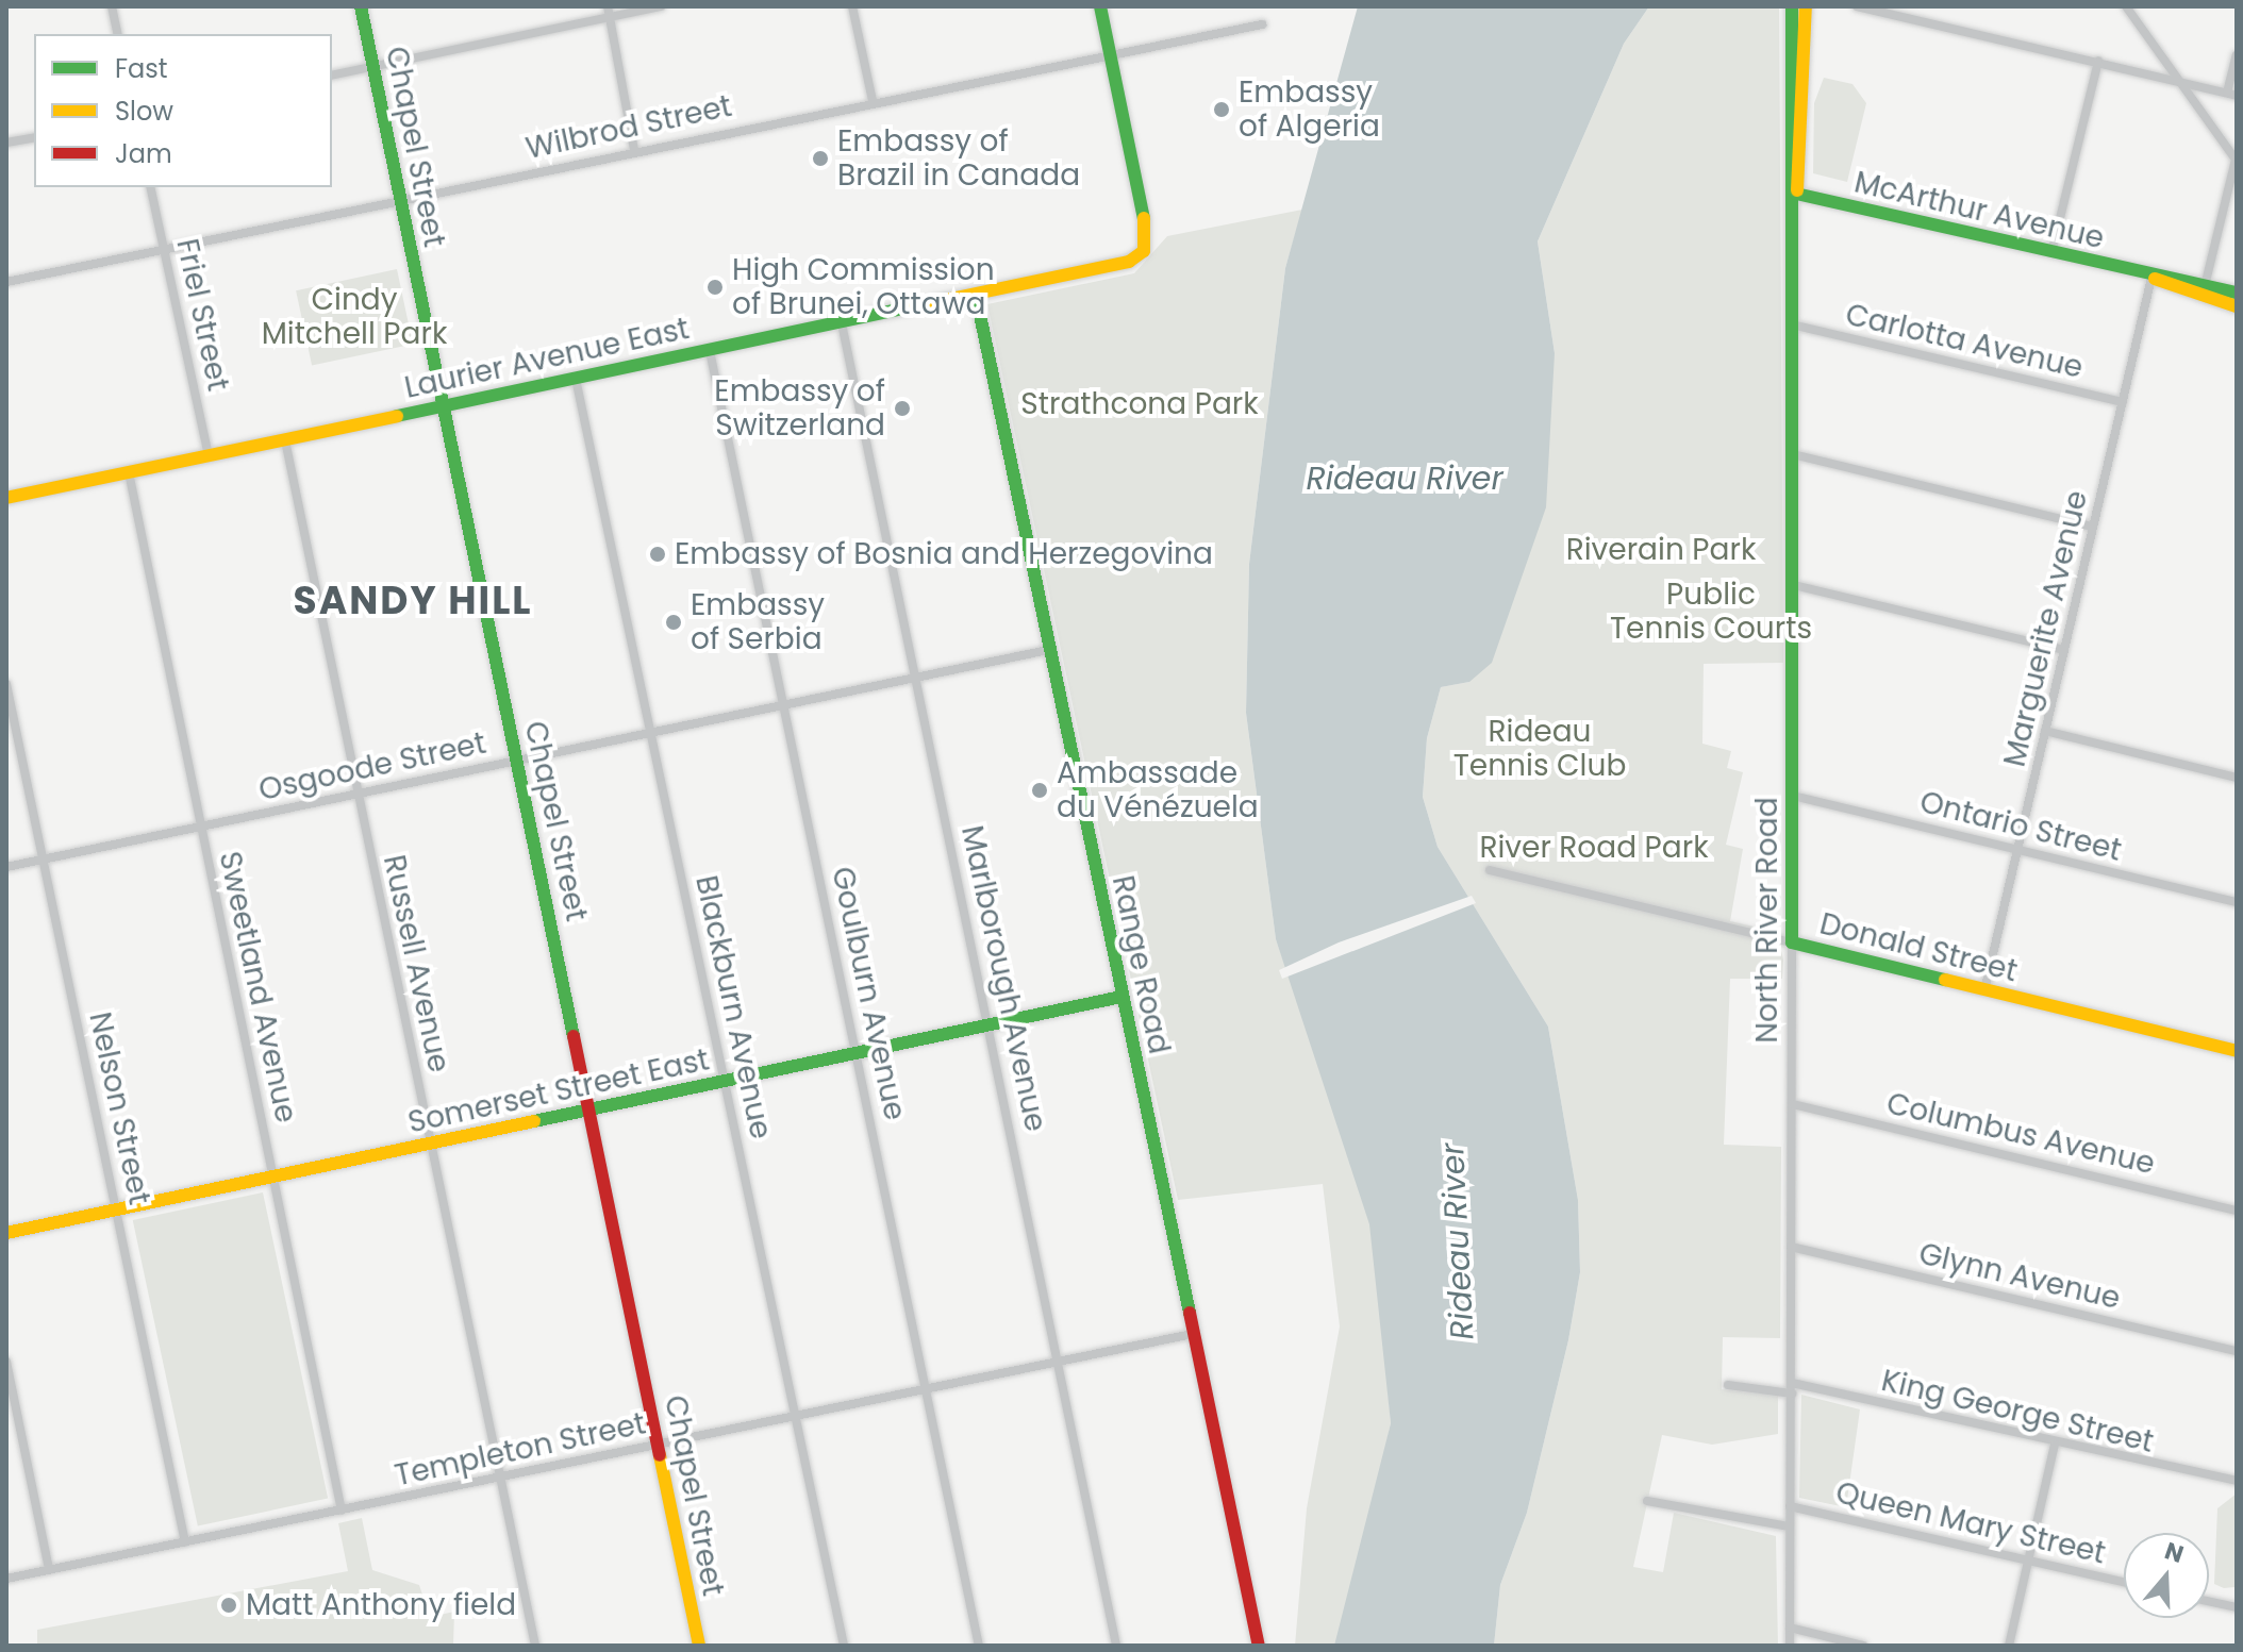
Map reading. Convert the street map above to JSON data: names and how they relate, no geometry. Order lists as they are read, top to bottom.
{
  "streets": {
    "street": [
      "Wilbrod Street",
      "Chapel Street",
      "McArthur Avenue",
      "Friel Street",
      "Carlotta Avenue",
      "Laurier Avenue East",
      "Marguerite Avenue",
      "Osgoode Street",
      "Ontario Street",
      "North River Road",
      "Donald Street",
      "Russell Avenue",
      "Range Road",
      "Marlborough Avenue",
      "Sweetland Avenue",
      "Goulburn Avenue",
      "Blackburn Avenue",
      "Somerset Street East",
      "Nelson Street",
      "Columbus Avenue",
      "Glynn Avenue",
      "King George Street",
      "Templeton Street",
      "Queen Mary Street"
    ]
  },
  "crossings": [
    ["Wilbrod Street", "Chapel Street"],
    ["Wilbrod Street", "Friel Street"],
    ["Wilbrod Street", "Laurier Avenue East"],
    ["Chapel Street", "Laurier Avenue East"],
    ["Chapel Street", "Osgoode Street"],
    ["Chapel Street", "Somerset Street East"],
    ["Chapel Street", "Templeton Street"],
    ["McArthur Avenue", "Marguerite Avenue"],
    ["McArthur Avenue", "North River Road"],
    ["Friel Street", "Laurier Avenue East"],
    ["Carlotta Avenue", "Marguerite Avenue"],
    ["Carlotta Avenue", "North River Road"],
    ["Laurier Avenue East", "Russell Avenue"],
    ["Laurier Avenue East", "Range Road"],
    ["Laurier Avenue East", "Marlborough Avenue"],
    ["Laurier Avenue East", "Sweetland Avenue"],
    ["Laurier Avenue East", "Goulburn Avenue"],
    ["Laurier Avenue East", "Blackburn Avenue"],
    ["Marguerite Avenue", "Ontario Street"],
    ["Marguerite Avenue", "Donald Street"],
    ["Osgoode Street", "Russell Avenue"],
    ["Osgoode Street", "Range Road"],
    ["Osgoode Street", "Marlborough Avenue"],
    ["Osgoode Street", "Sweetland Avenue"],
    ["Osgoode Street", "Goulburn Avenue"],
    ["Osgoode Street", "Blackburn Avenue"],
    ["Osgoode Street", "Nelson Street"],
    ["Ontario Street", "North River Road"],
    ["North River Road", "Donald Street"],
    ["North River Road", "Columbus Avenue"],
    ["North River Road", "Glynn Avenue"],
    ["North River Road", "King George Street"],
    ["North River Road", "Queen Mary Street"],
    ["Russell Avenue", "Somerset Street East"],
    ["Russell Avenue", "Templeton Street"],
    ["Range Road", "Somerset Street East"],
    ["Range Road", "Templeton Street"],
    ["Marlborough Avenue", "Somerset Street East"],
    ["Marlborough Avenue", "Templeton Street"],
    ["Sweetland Avenue", "Somerset Street East"],
    ["Sweetland Avenue", "Templeton Street"],
    ["Goulburn Avenue", "Somerset Street East"],
    ["Goulburn Avenue", "Templeton Street"],
    ["Blackburn Avenue", "Somerset Street East"],
    ["Blackburn Avenue", "Templeton Street"],
    ["Somerset Street East", "Nelson Street"],
    ["Nelson Street", "Templeton Street"]
  ],
  "districts": ["SANDY HILL"],
  "water": ["Rideau River"],
  "parks": [
    "Cindy Mitchell Park",
    "Strathcona Park",
    "Riverain Park",
    "Public Tennis Courts",
    "Rideau Tennis Club",
    "River Road Park"
  ],
  "places": [
    "Embassy of Algeria",
    "Embassy of Brazil in Canada",
    "High Commission of Brunei, Ottawa",
    "Embassy of Switzerland",
    "Embassy of Bosnia and Herzegovina",
    "Embassy of Serbia",
    "Ambassade du Vénézuela",
    "Matt Anthony field"
  ],
  "legend": ["Fast", "Slow", "Jam"],
  "north": "top"
}
